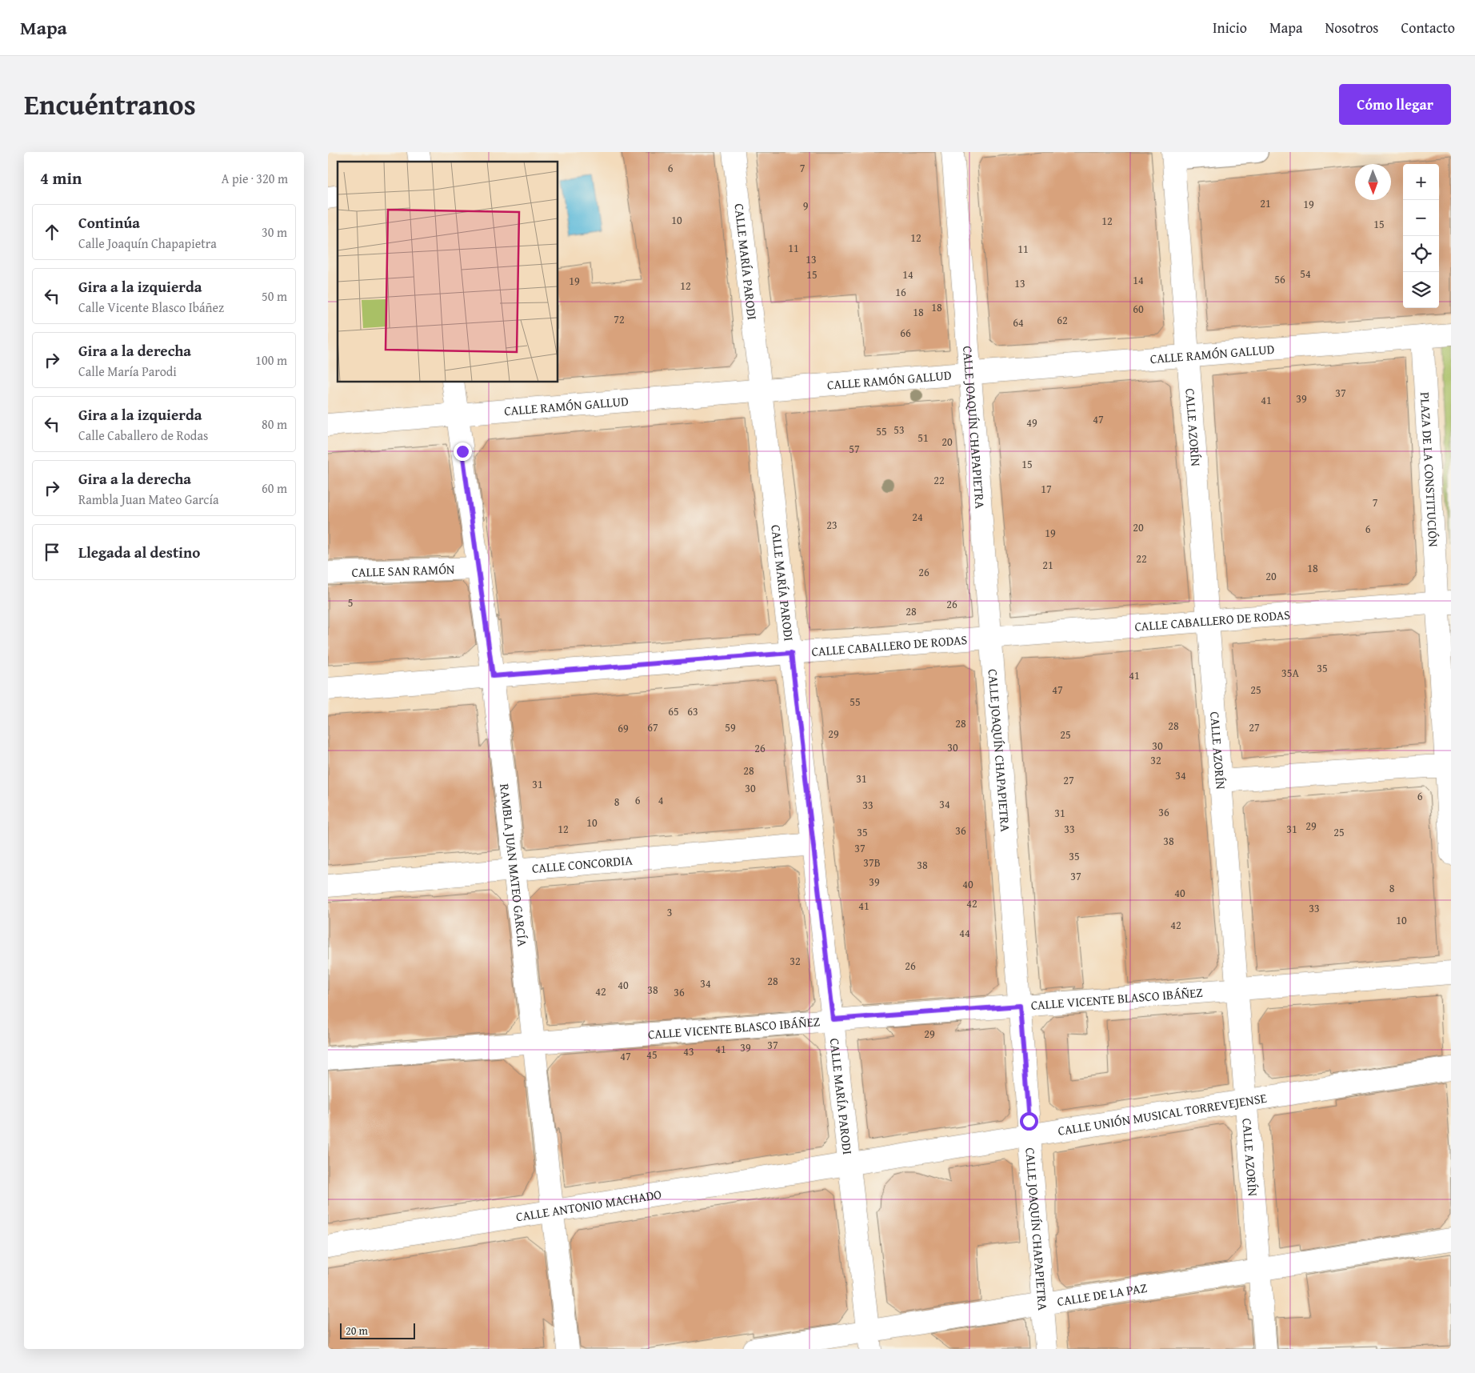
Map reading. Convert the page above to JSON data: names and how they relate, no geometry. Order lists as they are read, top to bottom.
{
  "streets": {
    "street": [
      "CALLE MARÍA PARODI",
      "CALLE RAMÓN GALLUD",
      "CALLE JOAQUÍN CHAPAPIETRA",
      "CALLE AZORÍN",
      "PLAZA DE LA CONSTITUCIÓN",
      "CALLE SAN RAMÓN",
      "CALLE CABALLERO DE RODAS",
      "CALLE CONCORDIA",
      "RAMBLA JUAN MATEO GARCÍA",
      "CALLE VICENTE BLASCO IBÁÑEZ",
      "CALLE UNIÓN MUSICAL TORREVEJENSE",
      "CALLE ANTONIO MACHADO",
      "CALLE DE LA PAZ"
    ]
  },
  "crossings": [
    ["CALLE MARÍA PARODI", "CALLE RAMÓN GALLUD"],
    ["CALLE MARÍA PARODI", "CALLE CABALLERO DE RODAS"],
    ["CALLE MARÍA PARODI", "CALLE CONCORDIA"],
    ["CALLE MARÍA PARODI", "CALLE VICENTE BLASCO IBÁÑEZ"],
    ["CALLE MARÍA PARODI", "CALLE UNIÓN MUSICAL TORREVEJENSE"],
    ["CALLE MARÍA PARODI", "CALLE ANTONIO MACHADO"],
    ["CALLE MARÍA PARODI", "CALLE DE LA PAZ"],
    ["CALLE RAMÓN GALLUD", "CALLE JOAQUÍN CHAPAPIETRA"],
    ["CALLE RAMÓN GALLUD", "CALLE AZORÍN"],
    ["CALLE RAMÓN GALLUD", "PLAZA DE LA CONSTITUCIÓN"],
    ["CALLE RAMÓN GALLUD", "RAMBLA JUAN MATEO GARCÍA"],
    ["CALLE JOAQUÍN CHAPAPIETRA", "CALLE CABALLERO DE RODAS"],
    ["CALLE JOAQUÍN CHAPAPIETRA", "CALLE VICENTE BLASCO IBÁÑEZ"],
    ["CALLE JOAQUÍN CHAPAPIETRA", "CALLE UNIÓN MUSICAL TORREVEJENSE"],
    ["CALLE JOAQUÍN CHAPAPIETRA", "CALLE DE LA PAZ"],
    ["CALLE AZORÍN", "CALLE CABALLERO DE RODAS"],
    ["CALLE AZORÍN", "CALLE VICENTE BLASCO IBÁÑEZ"],
    ["CALLE AZORÍN", "CALLE UNIÓN MUSICAL TORREVEJENSE"],
    ["CALLE AZORÍN", "CALLE DE LA PAZ"],
    ["PLAZA DE LA CONSTITUCIÓN", "CALLE CABALLERO DE RODAS"],
    ["CALLE SAN RAMÓN", "RAMBLA JUAN MATEO GARCÍA"],
    ["CALLE CABALLERO DE RODAS", "RAMBLA JUAN MATEO GARCÍA"],
    ["CALLE CONCORDIA", "RAMBLA JUAN MATEO GARCÍA"],
    ["RAMBLA JUAN MATEO GARCÍA", "CALLE VICENTE BLASCO IBÁÑEZ"],
    ["RAMBLA JUAN MATEO GARCÍA", "CALLE ANTONIO MACHADO"],
    ["CALLE UNIÓN MUSICAL TORREVEJENSE", "CALLE ANTONIO MACHADO"]
  ],
  "house_numbers": [
    "6",
    "7",
    "21",
    "19",
    "9",
    "10",
    "12",
    "15",
    "12",
    "11",
    "11",
    "13",
    "54",
    "15",
    "14",
    "56",
    "14",
    "19",
    "13",
    "12",
    "16",
    "18",
    "60",
    "18",
    "72",
    "62",
    "64",
    "66",
    "37",
    "39",
    "41",
    "47",
    "49",
    "53",
    "55",
    "51",
    "20",
    "57",
    "15",
    "22",
    "17",
    "7",
    "24",
    "23",
    "20",
    "6",
    "19",
    "22",
    "21",
    "18",
    "26",
    "20",
    "5",
    "26",
    "28",
    "35",
    "35A",
    "41",
    "47",
    "25",
    "55",
    "65",
    "63",
    "28",
    "28",
    "67",
    "59",
    "27",
    "69",
    "29",
    "25",
    "30",
    "30",
    "26",
    "32",
    "28",
    "34",
    "31",
    "27",
    "31",
    "30",
    "6",
    "6",
    "4",
    "8",
    "34",
    "33",
    "36",
    "31",
    "10",
    "29",
    "12",
    "33",
    "31",
    "36",
    "35",
    "25",
    "38",
    "37",
    "35",
    "37B",
    "38",
    "37",
    "39",
    "40",
    "8",
    "40",
    "42",
    "41",
    "33",
    "3",
    "10",
    "42",
    "44",
    "32",
    "26",
    "28",
    "34",
    "40",
    "38",
    "42",
    "36",
    "29",
    "37",
    "39",
    "41",
    "43",
    "45",
    "47"
  ],
  "scale_bar": "20 m",
  "north": "bottom",
  "page": {
    "header": "Mapa",
    "nav": [
      "Inicio",
      "Mapa",
      "Nosotros",
      "Contacto"
    ],
    "title": "Encuéntranos",
    "buttons": "Cómo llegar",
    "heading": ["4 min", "A pie · 320 m"],
    "map_buttons": ["+", "−"],
    "list": [
      ["Continúa", "Calle Joaquín Chapapietra", "30 m"],
      ["Gira a la izquierda", "Calle Vicente Blasco Ibáñez", "50 m"],
      ["Gira a la derecha", "Calle María Parodi", "100 m"],
      ["Gira a la izquierda", "Calle Caballero de Rodas", "80 m"],
      ["Gira a la derecha", "Rambla Juan Mateo García", "60 m"],
      "Llegada al destino"
    ],
    "scale": "20 m"
  }
}
